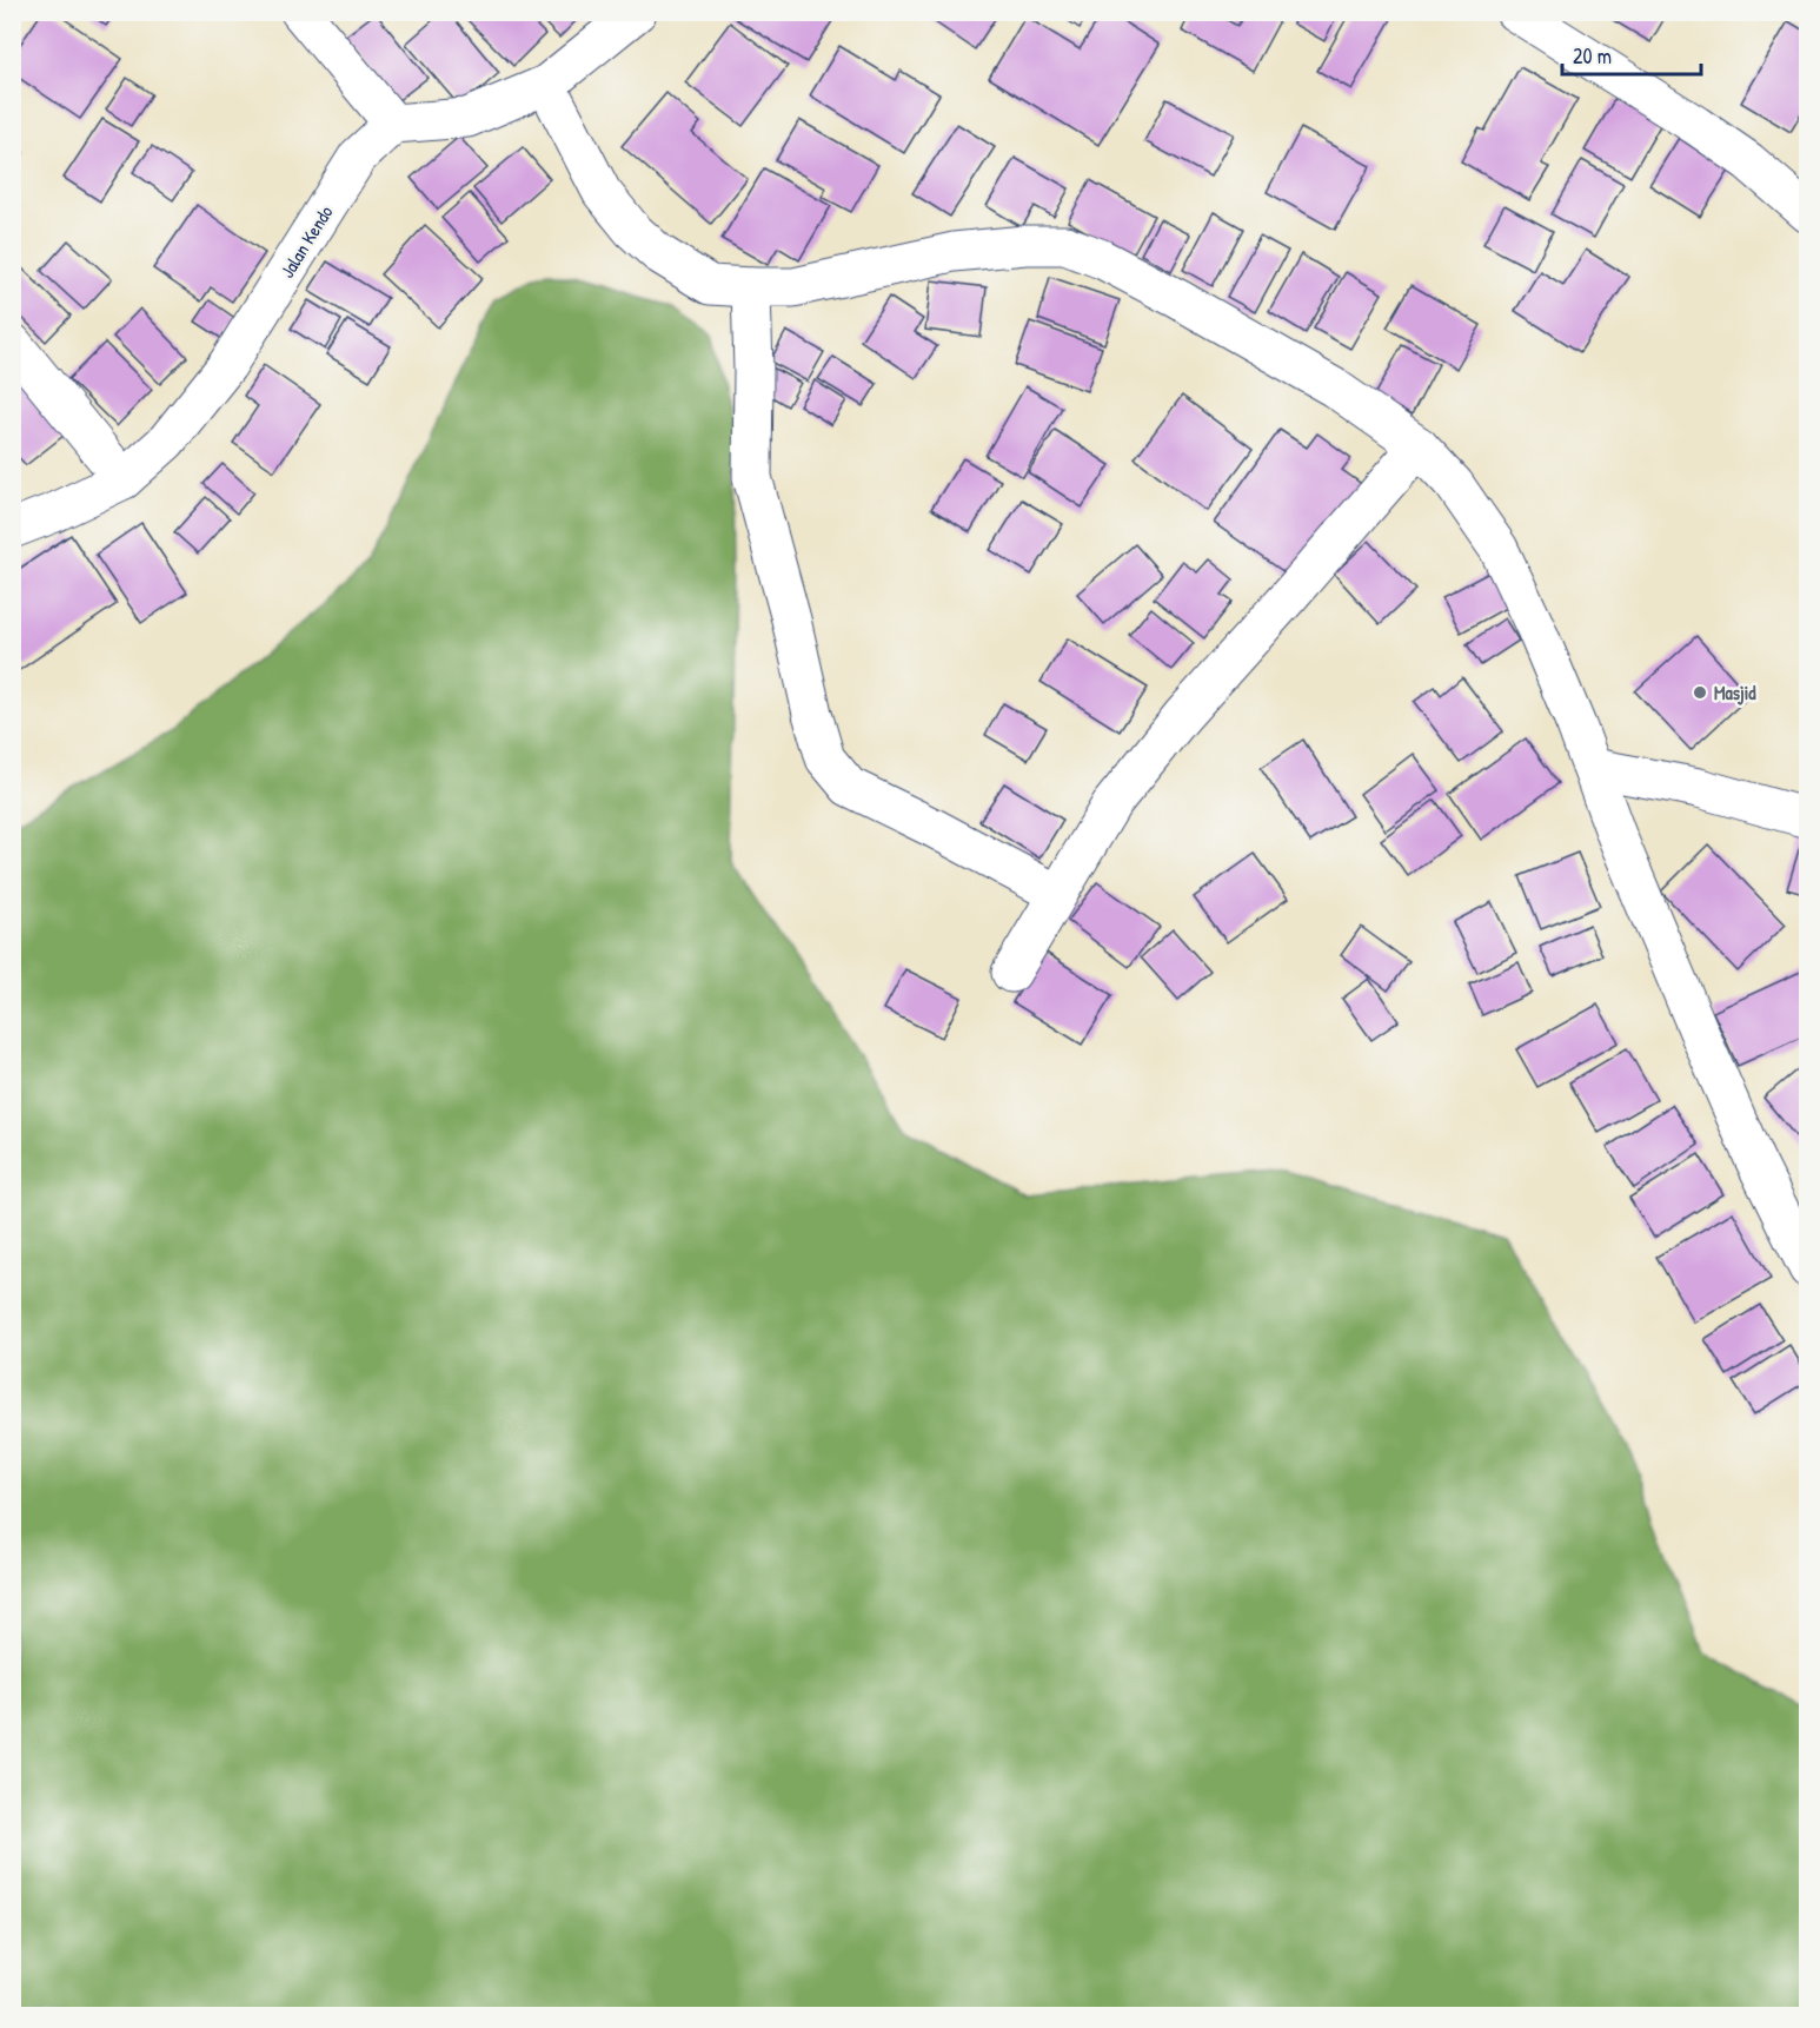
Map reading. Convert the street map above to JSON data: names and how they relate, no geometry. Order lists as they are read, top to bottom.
{
  "streets": {
    "street": ["Jalan Kendo"]
  },
  "places": ["Masjid"],
  "scale_bar": "20 m"
}
